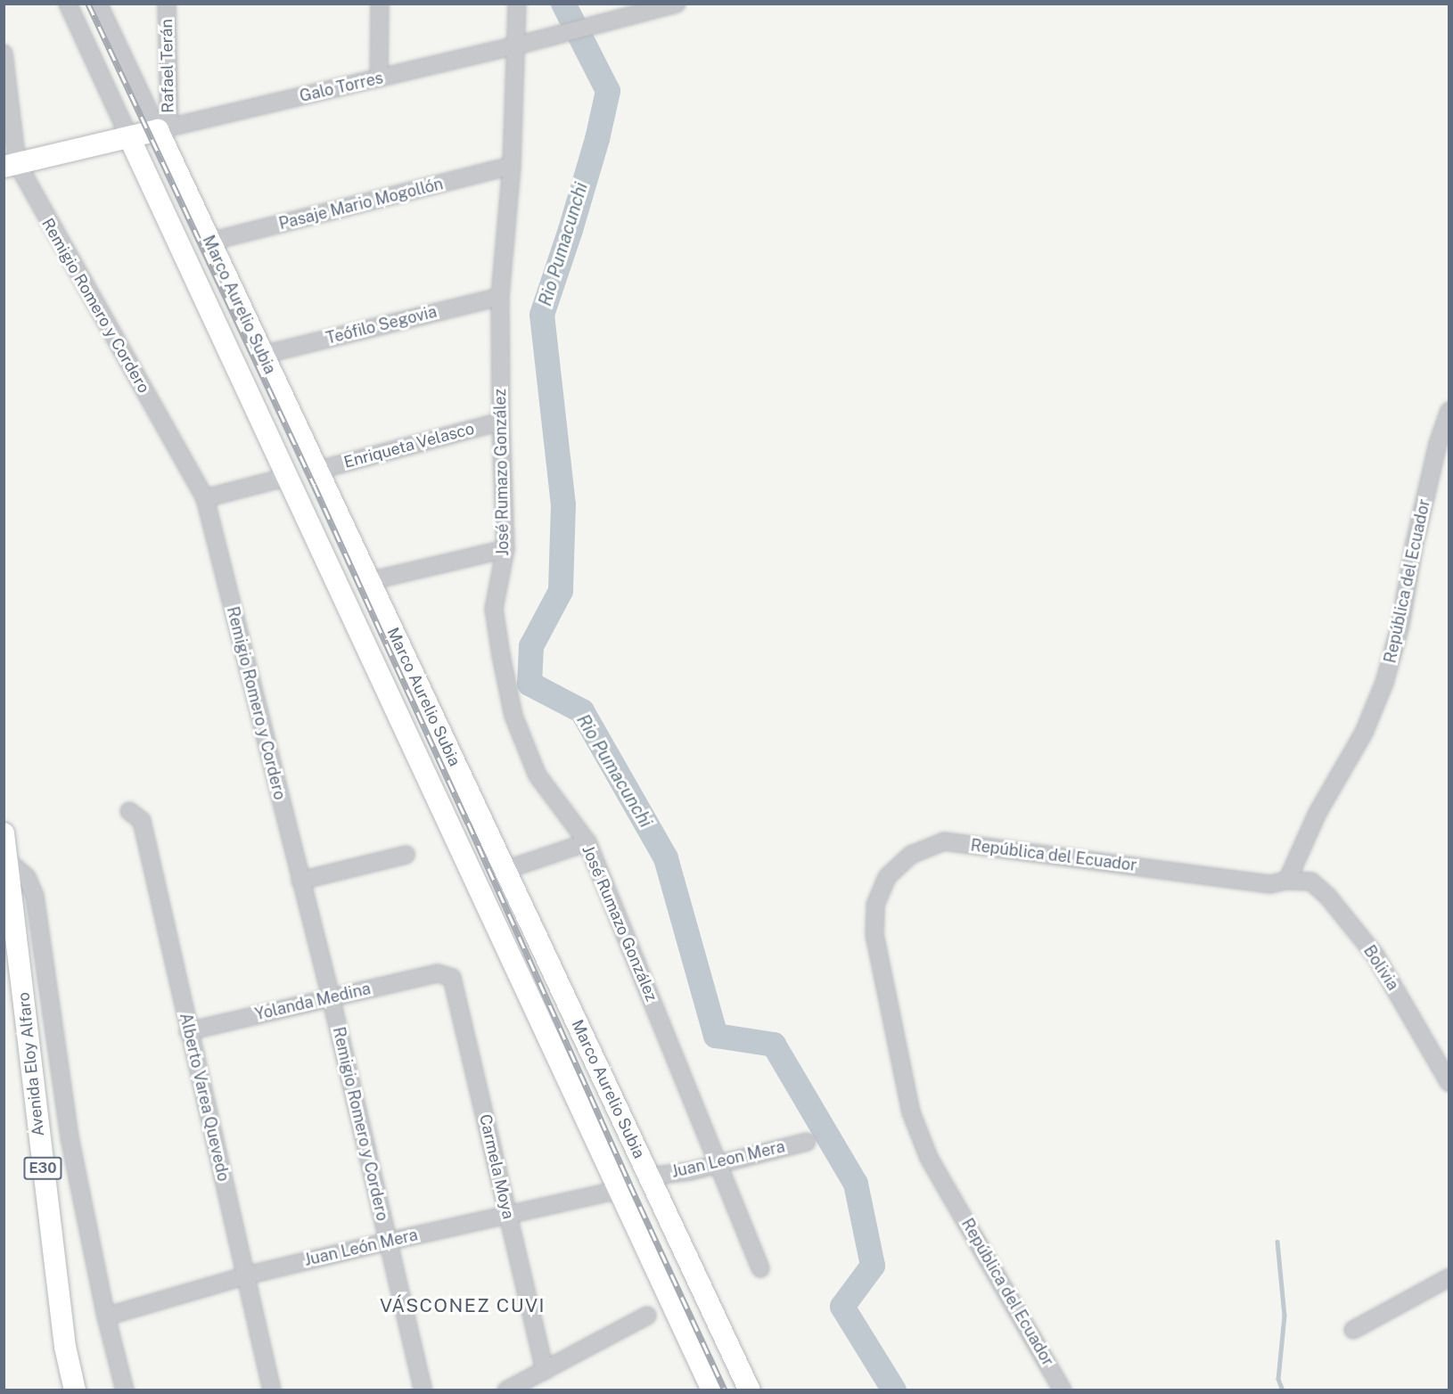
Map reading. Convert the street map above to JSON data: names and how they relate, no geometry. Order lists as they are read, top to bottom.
{
  "streets": {
    "main road": [
      "Galo Torres",
      "Marco Aurelio Subia",
      "Avenida Eloy Alfaro",
      "E30"
    ],
    "street": [
      "Rafael Terán",
      "Pasaje Mario Mogollón",
      "Remigio Romero y Cordero",
      "Teófilo Segovia",
      "Enriqueta Velasco",
      "José Rumazo González",
      "República del Ecuador",
      "Bolivia",
      "Yolanda Medina",
      "Alberto Varea Quevedo",
      "Juan Leon Mera",
      "Carmela Moya",
      "Juan León Mera"
    ]
  },
  "crossings": [
    ["Rafael Terán", "Galo Torres"],
    ["Rafael Terán", "Marco Aurelio Subia"],
    ["Galo Torres", "Marco Aurelio Subia"],
    ["Galo Torres", "Remigio Romero y Cordero"],
    ["Galo Torres", "José Rumazo González"],
    ["Pasaje Mario Mogollón", "Marco Aurelio Subia"],
    ["Pasaje Mario Mogollón", "José Rumazo González"],
    ["Marco Aurelio Subia", "Teófilo Segovia"],
    ["Marco Aurelio Subia", "Enriqueta Velasco"],
    ["Marco Aurelio Subia", "Juan Leon Mera"],
    ["Marco Aurelio Subia", "Juan León Mera"],
    ["Remigio Romero y Cordero", "Yolanda Medina"],
    ["Remigio Romero y Cordero", "Juan León Mera"],
    ["Teófilo Segovia", "José Rumazo González"],
    ["Enriqueta Velasco", "José Rumazo González"],
    ["José Rumazo González", "Juan Leon Mera"],
    ["República del Ecuador", "Bolivia"],
    ["Yolanda Medina", "Alberto Varea Quevedo"],
    ["Yolanda Medina", "Carmela Moya"],
    ["Alberto Varea Quevedo", "Juan León Mera"],
    ["Carmela Moya", "Juan León Mera"]
  ],
  "districts": ["VÁSCONEZ CUVI"],
  "water": ["Rio Pumacunchi"]
}
